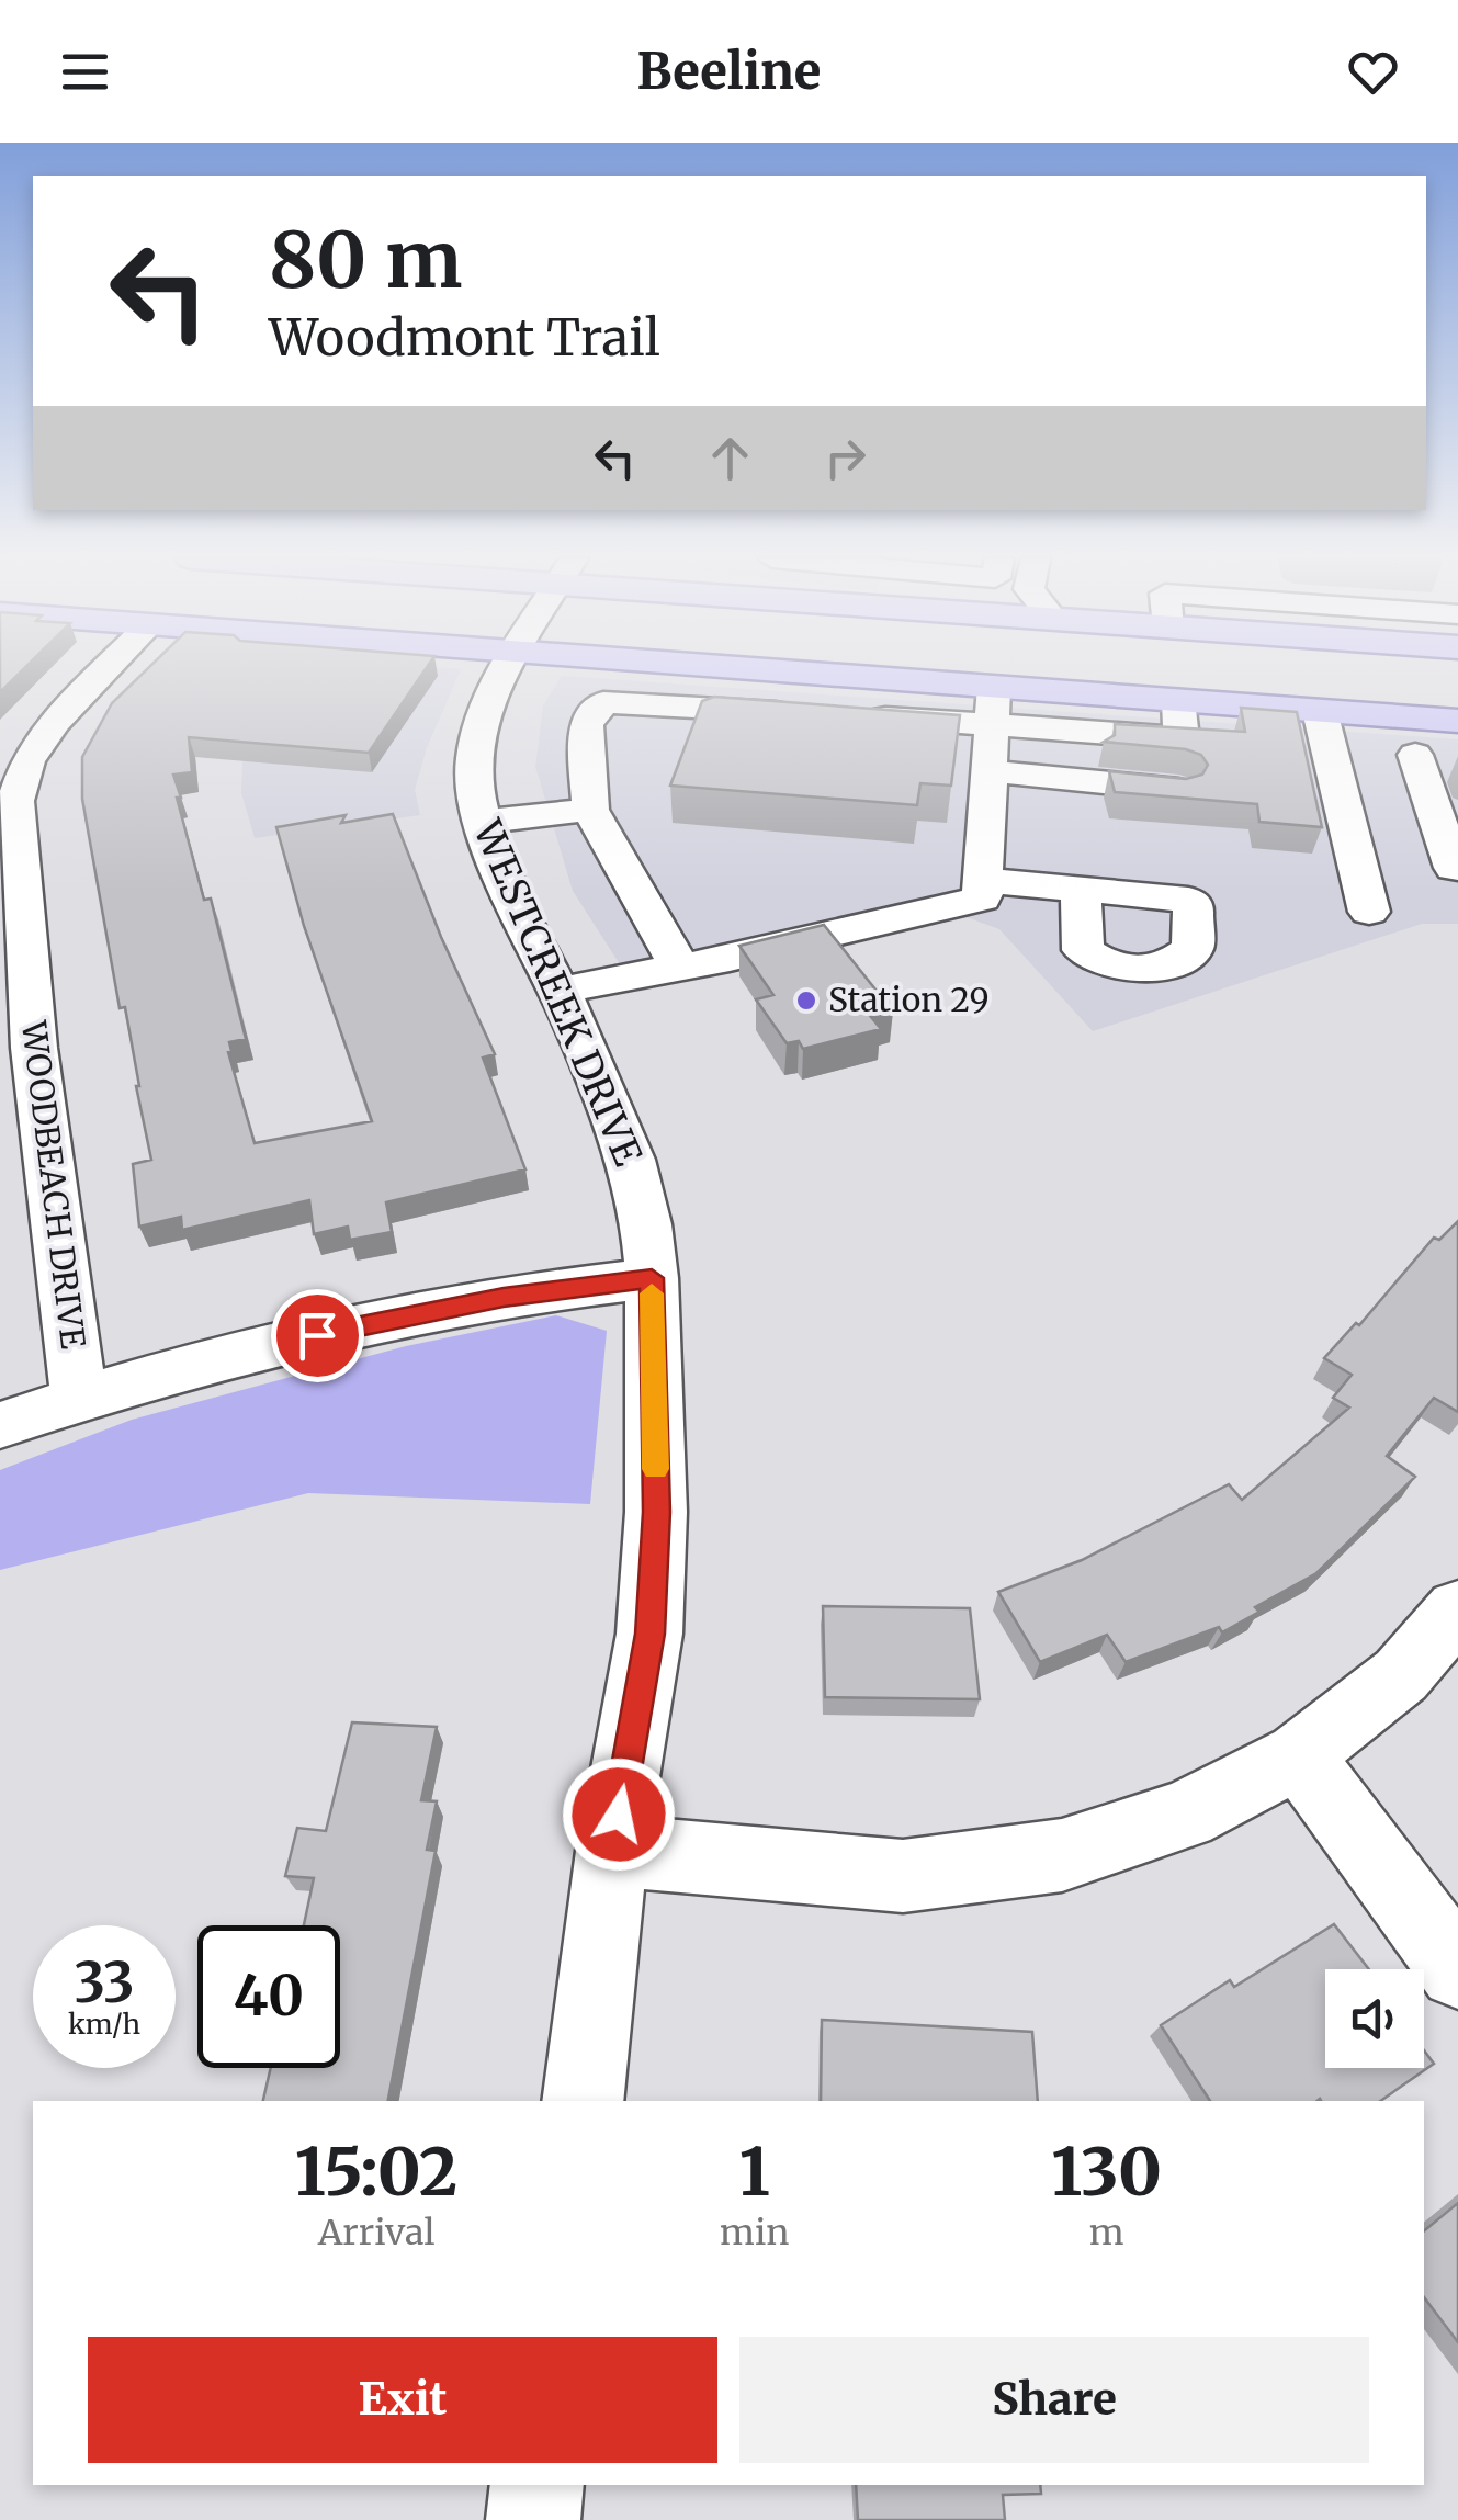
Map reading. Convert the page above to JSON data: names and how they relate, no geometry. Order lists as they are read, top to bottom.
{
  "streets": {
    "street": ["WESTCREEK DRIVE", "WOODBEACH DRIVE"]
  },
  "places": ["Station 29"],
  "page": {
    "header": "Beeline",
    "turn": ["80 m", "Woodmont Trail"],
    "speed": "33 km/h",
    "limit": "40",
    "eta": [
      "15:02",
      "Arrival",
      "1",
      "min",
      "130",
      "m"
    ],
    "buttons": ["Exit", "Share"]
  }
}
